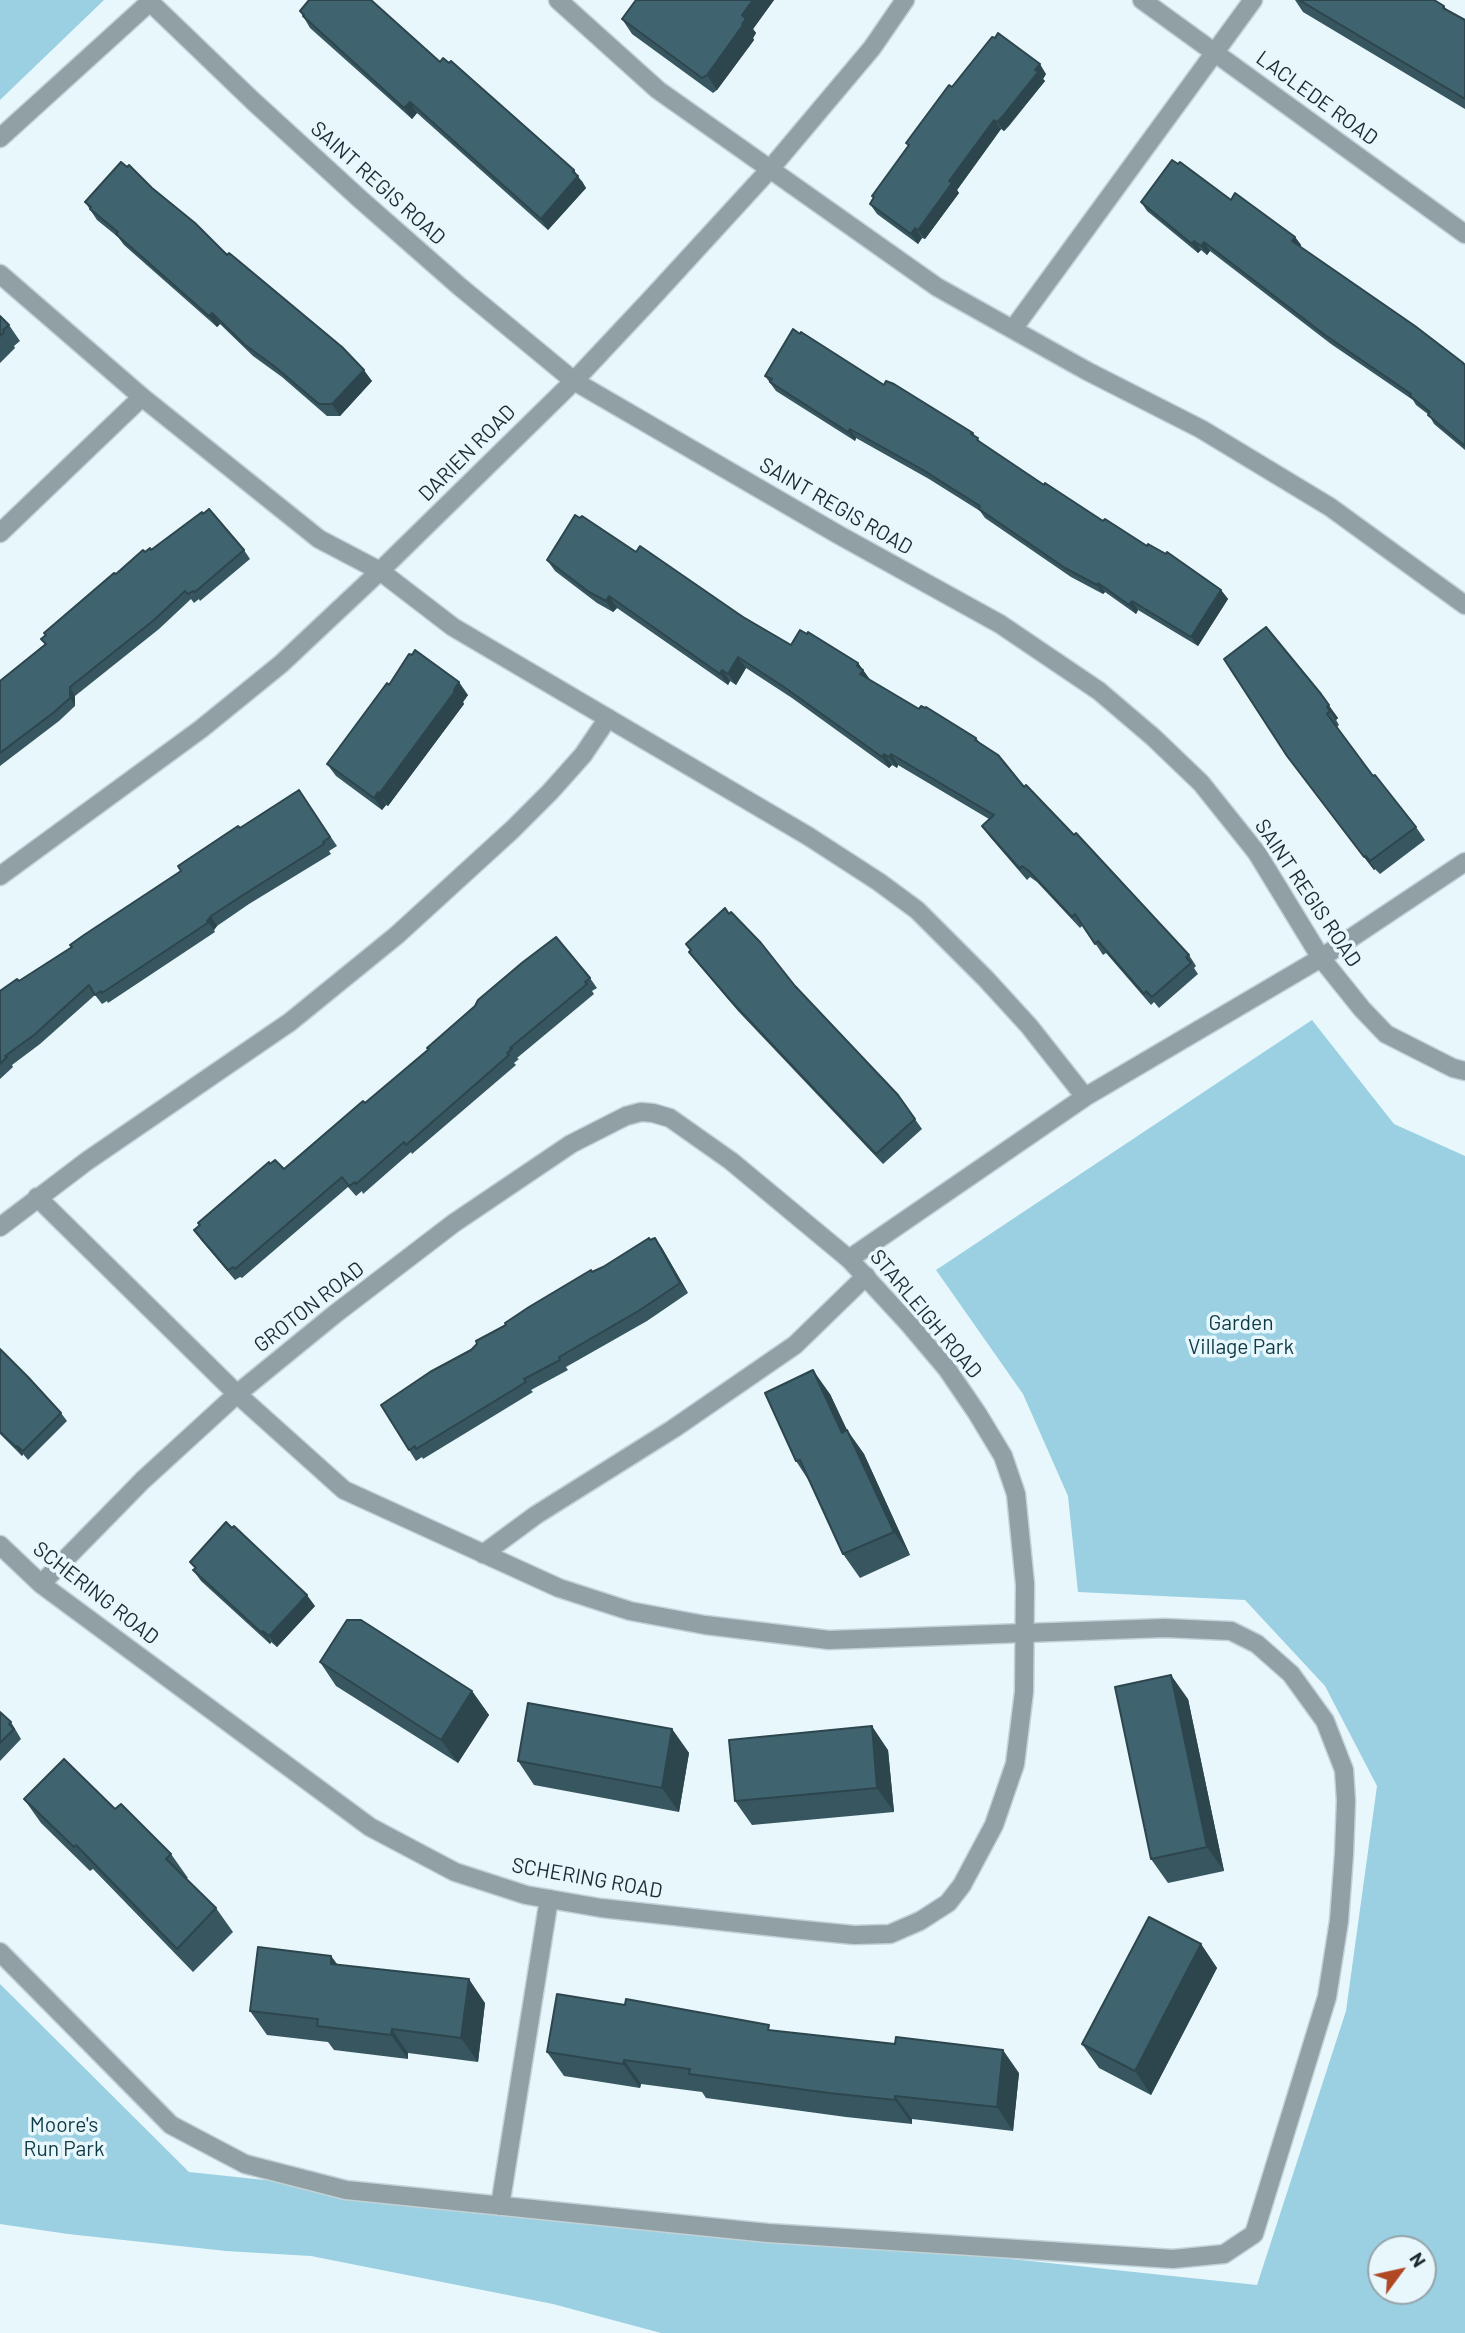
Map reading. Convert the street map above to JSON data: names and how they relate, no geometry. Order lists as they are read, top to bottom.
{
  "streets": {
    "street": [
      "LACLEDE ROAD",
      "SAINT REGIS ROAD",
      "DARIEN ROAD",
      "GROTON ROAD",
      "STARLEIGH ROAD",
      "SCHERING ROAD"
    ]
  },
  "crossings": [
    ["SAINT REGIS ROAD", "DARIEN ROAD"],
    ["GROTON ROAD", "STARLEIGH ROAD"],
    ["GROTON ROAD", "SCHERING ROAD"],
    ["STARLEIGH ROAD", "SCHERING ROAD"]
  ],
  "parks": ["Garden Village Park", "Moore's Run Park"],
  "north": "top right"
}
